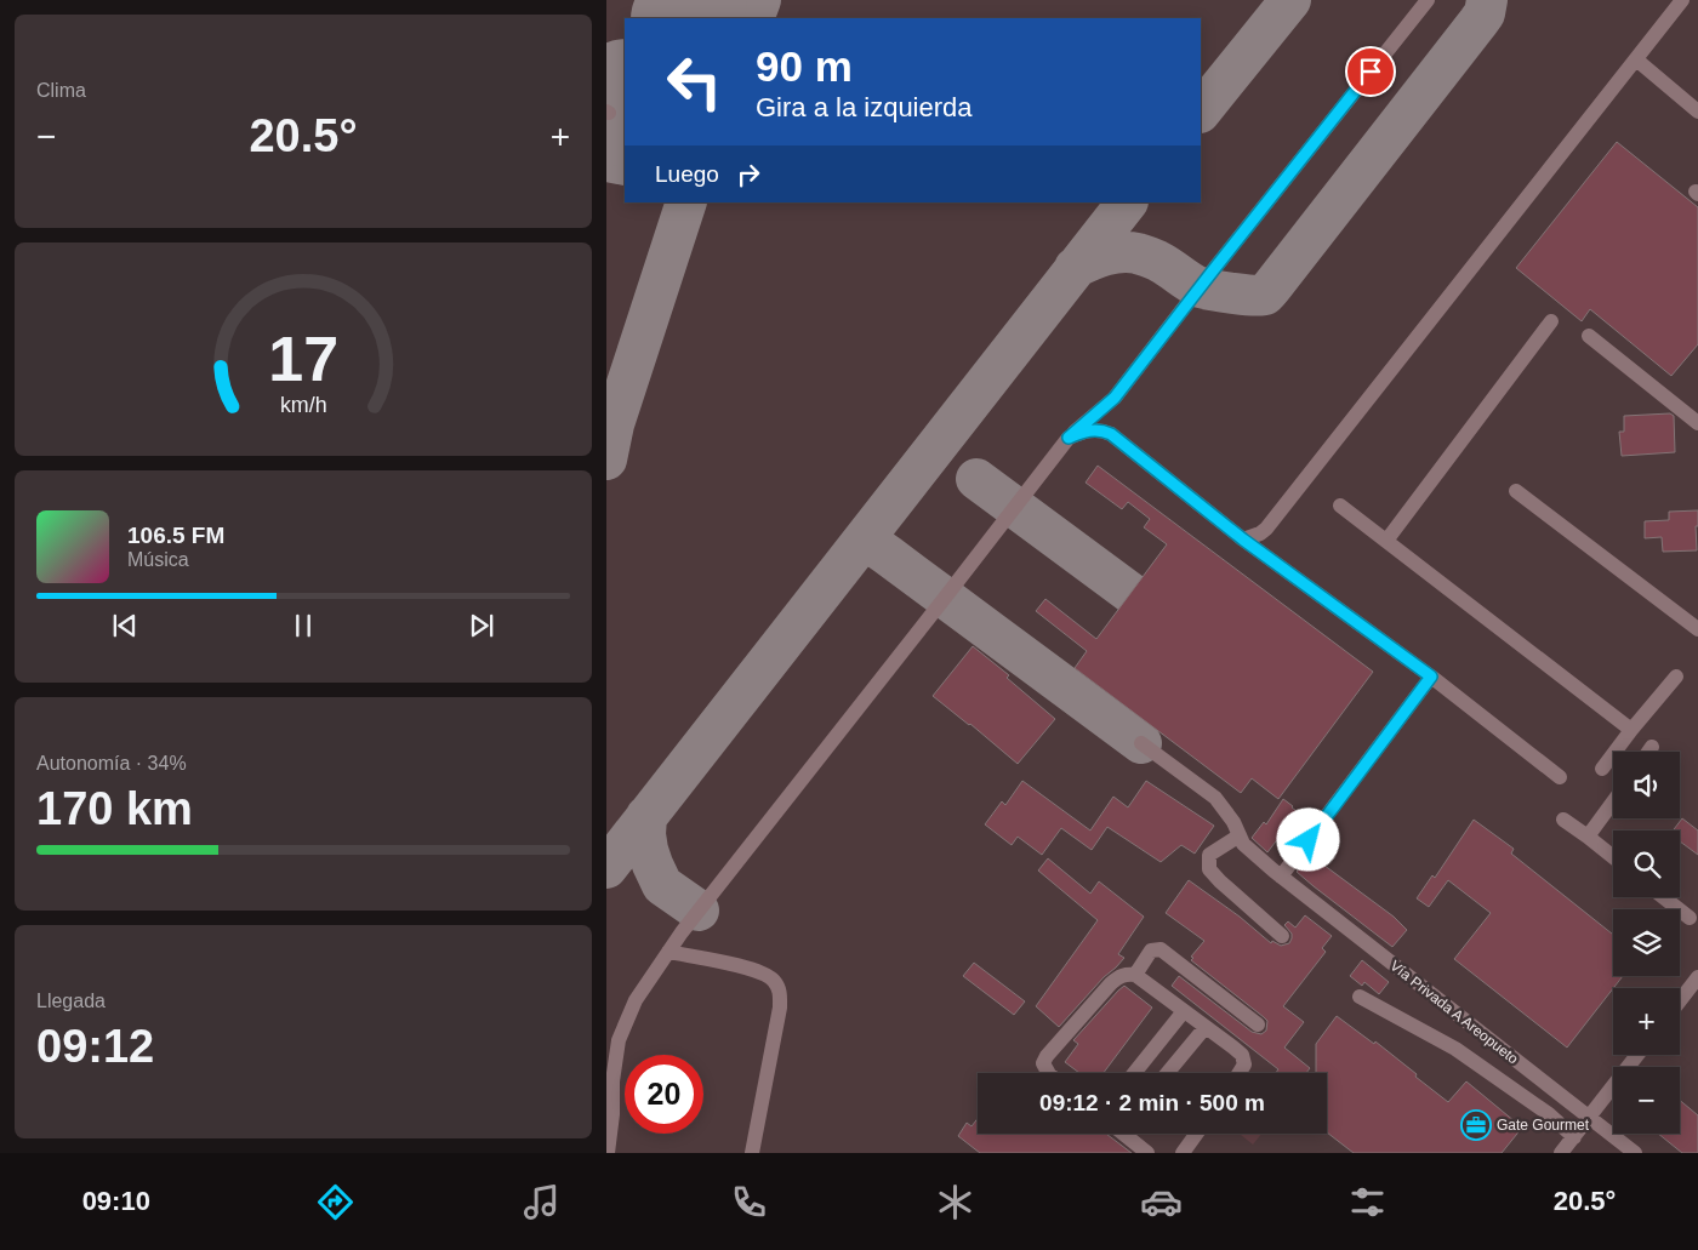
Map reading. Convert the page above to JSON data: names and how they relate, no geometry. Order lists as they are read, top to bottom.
{
  "streets": {
    "lane": ["Vía Privada A Areopueto"]
  },
  "places": {
    "office": ["Gate Gourmet"]
  },
  "page": {
    "tile": [
      "Clima",
      ["Autonomía · 34%", "170 km"],
      ["Llegada", "09:12"]
    ],
    "turn": ["90 m", "Gira a la izquierda"],
    "heat": ["−", "20.5°", "+"],
    "then": "Luego",
    "song": ["106.5 FM", "Música"],
    "map_buttons": ["+", "−"],
    "limit": "20",
    "trip": "09:12 · 2 min · 500 m",
    "tabs": ["09:10", "20.5°"],
    "gauge": ["17", "km/h"]
  }
}
